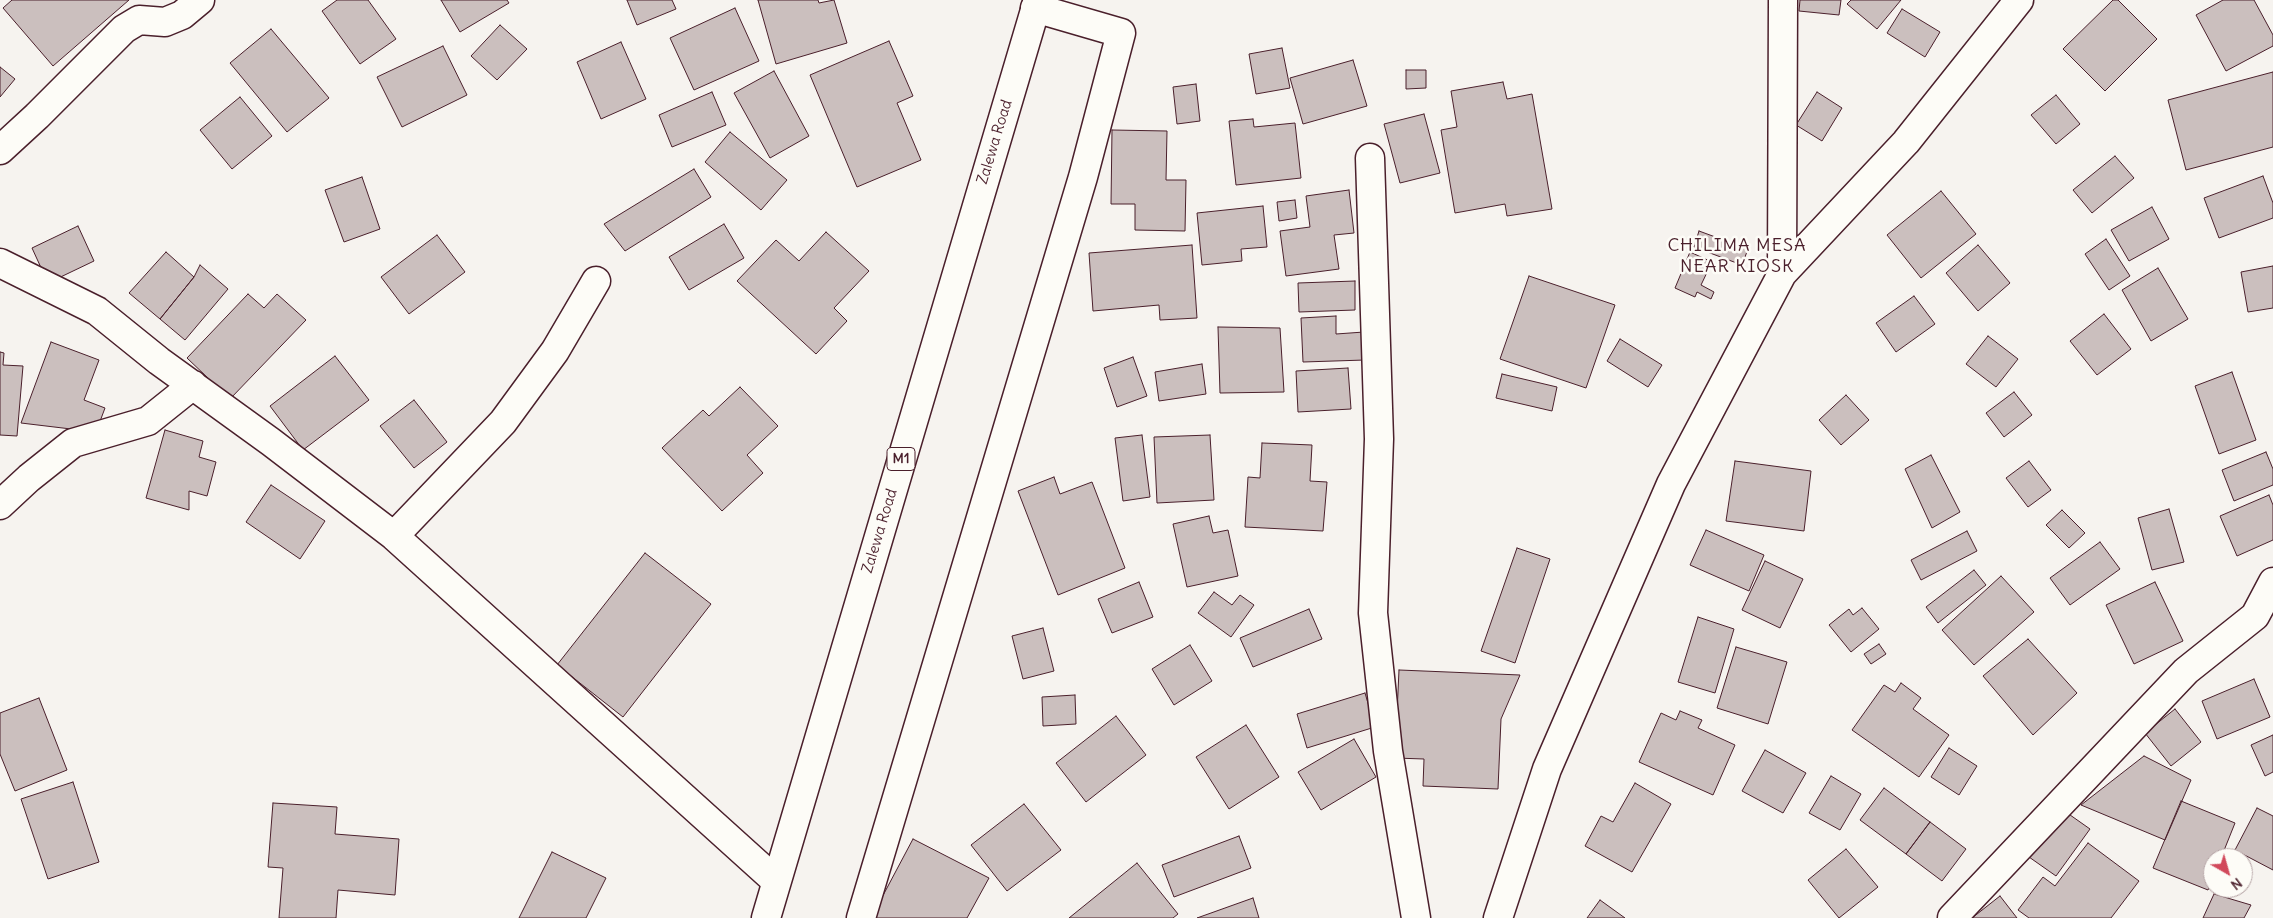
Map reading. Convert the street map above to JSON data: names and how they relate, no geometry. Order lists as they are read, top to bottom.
{
  "streets": {
    "main road": ["Zalewa Road", "M1"]
  },
  "districts": ["CHILIMA MESA NEAR KIOSK"],
  "north": "bottom right"
}
